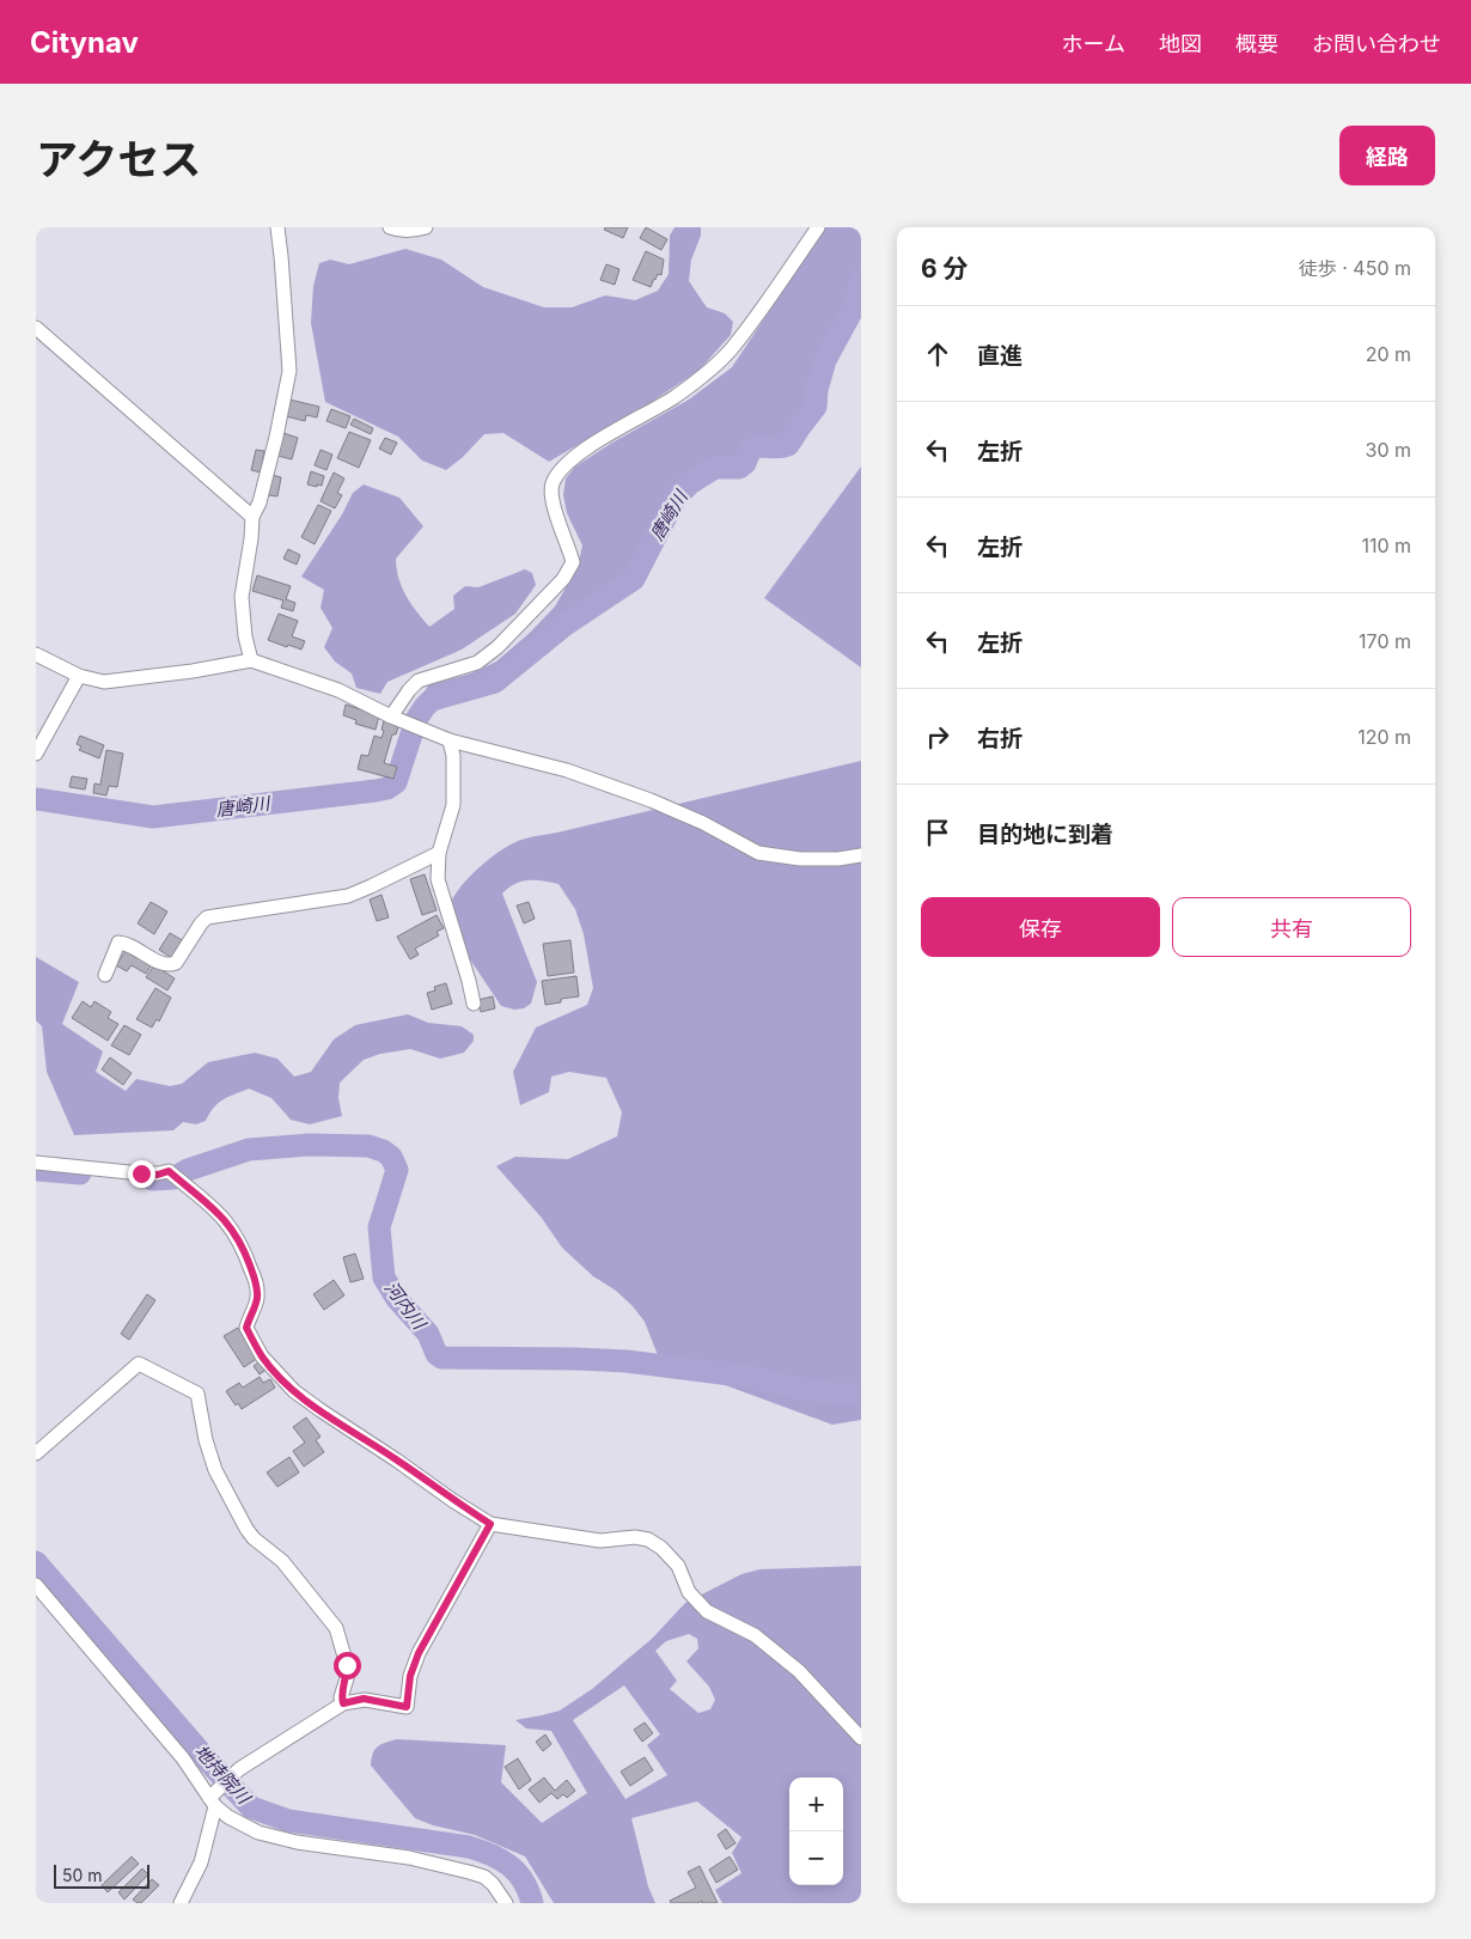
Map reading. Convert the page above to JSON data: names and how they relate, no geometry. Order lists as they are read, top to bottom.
{
  "water": ["唐崎川", "河内川", "地持院川"],
  "scale_bar": "50 m",
  "page": {
    "header": "Citynav",
    "nav": [
      "ホーム",
      "地図",
      "概要",
      "お問い合わせ"
    ],
    "title": "アクセス",
    "buttons": [
      "経路",
      ["保存", "共有"]
    ],
    "heading": ["6 分", "徒歩 · 450 m"],
    "list": [
      ["直進", "20 m"],
      ["左折", "30 m"],
      ["左折", "110 m"],
      ["左折", "170 m"],
      ["右折", "120 m"],
      "目的地に到着"
    ],
    "map_buttons": ["+", "−"],
    "scale": "50 m"
  }
}
